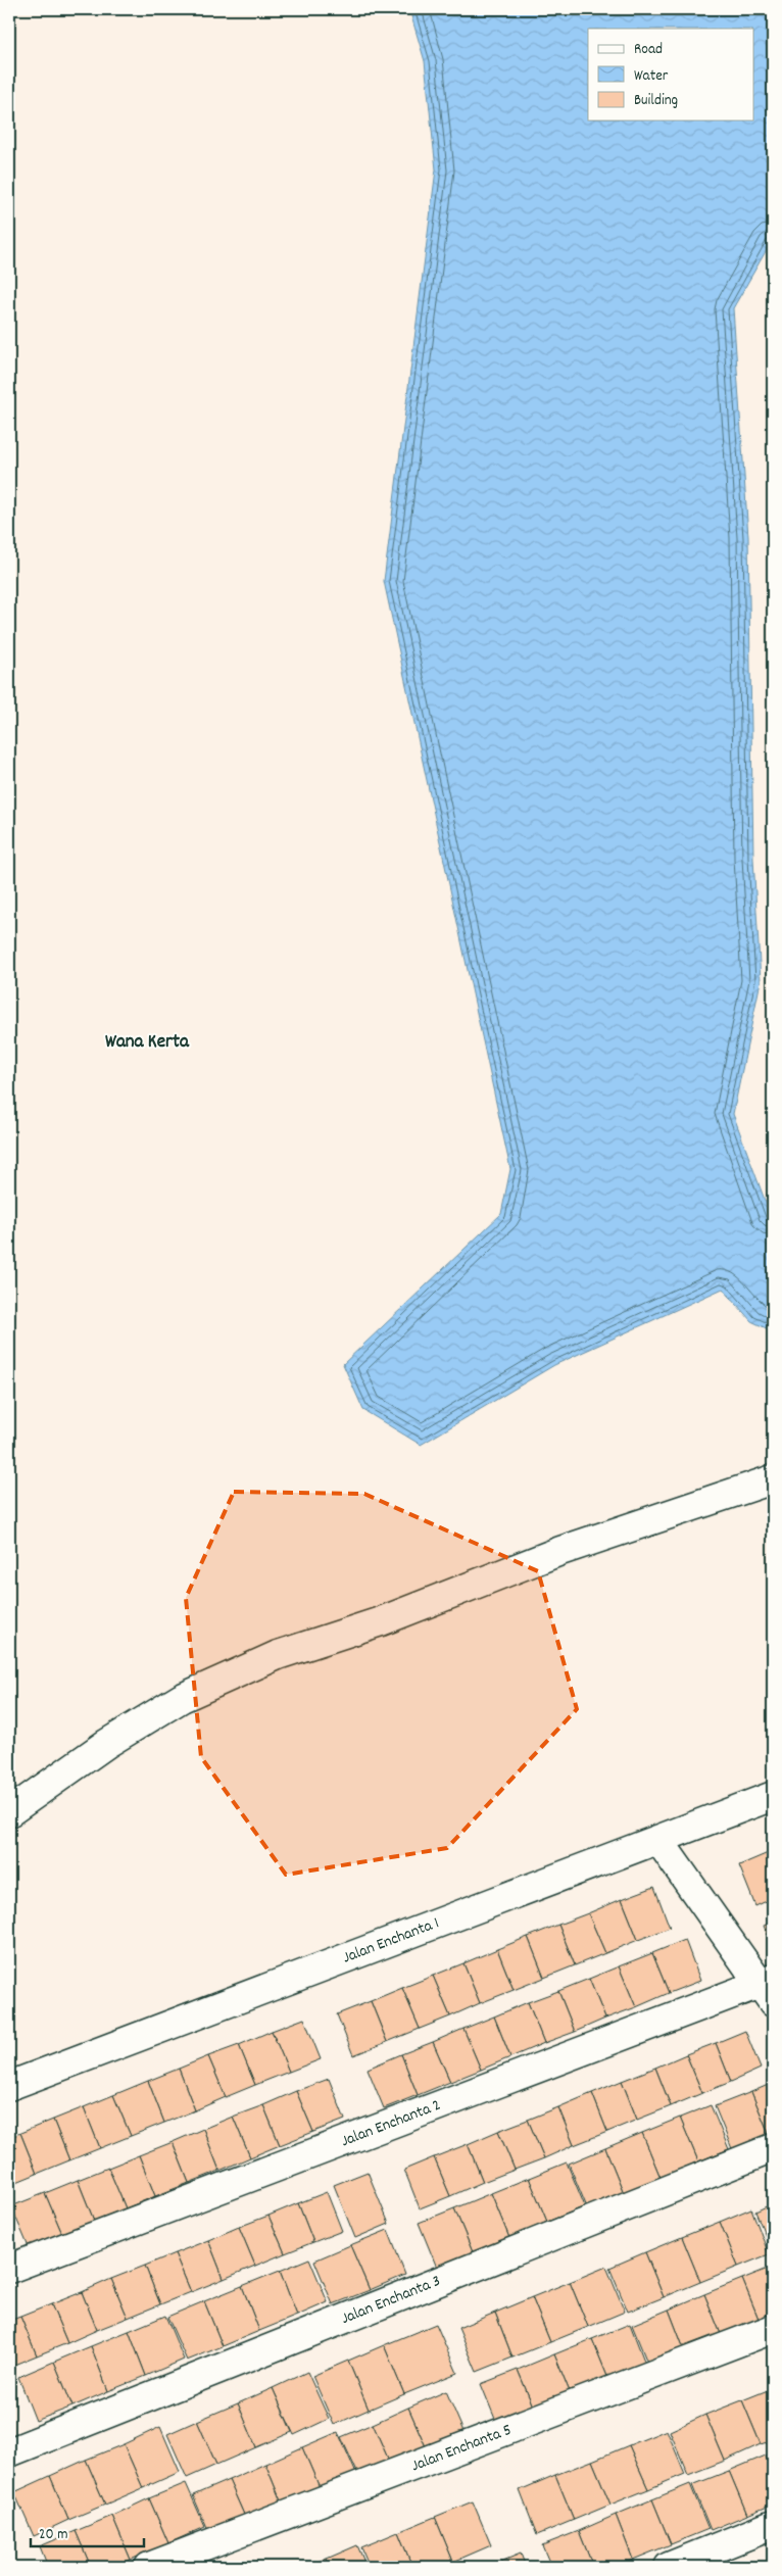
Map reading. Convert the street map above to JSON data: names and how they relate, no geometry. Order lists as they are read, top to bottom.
{
  "streets": {
    "street": [
      "Jalan Enchanta 1",
      "Jalan Enchanta 2",
      "Jalan Enchanta 3",
      "Jalan Enchanta 5"
    ]
  },
  "districts": ["Wana Kerta"],
  "legend": ["Road", "Water", "Building"],
  "scale_bar": "20 m"
}
